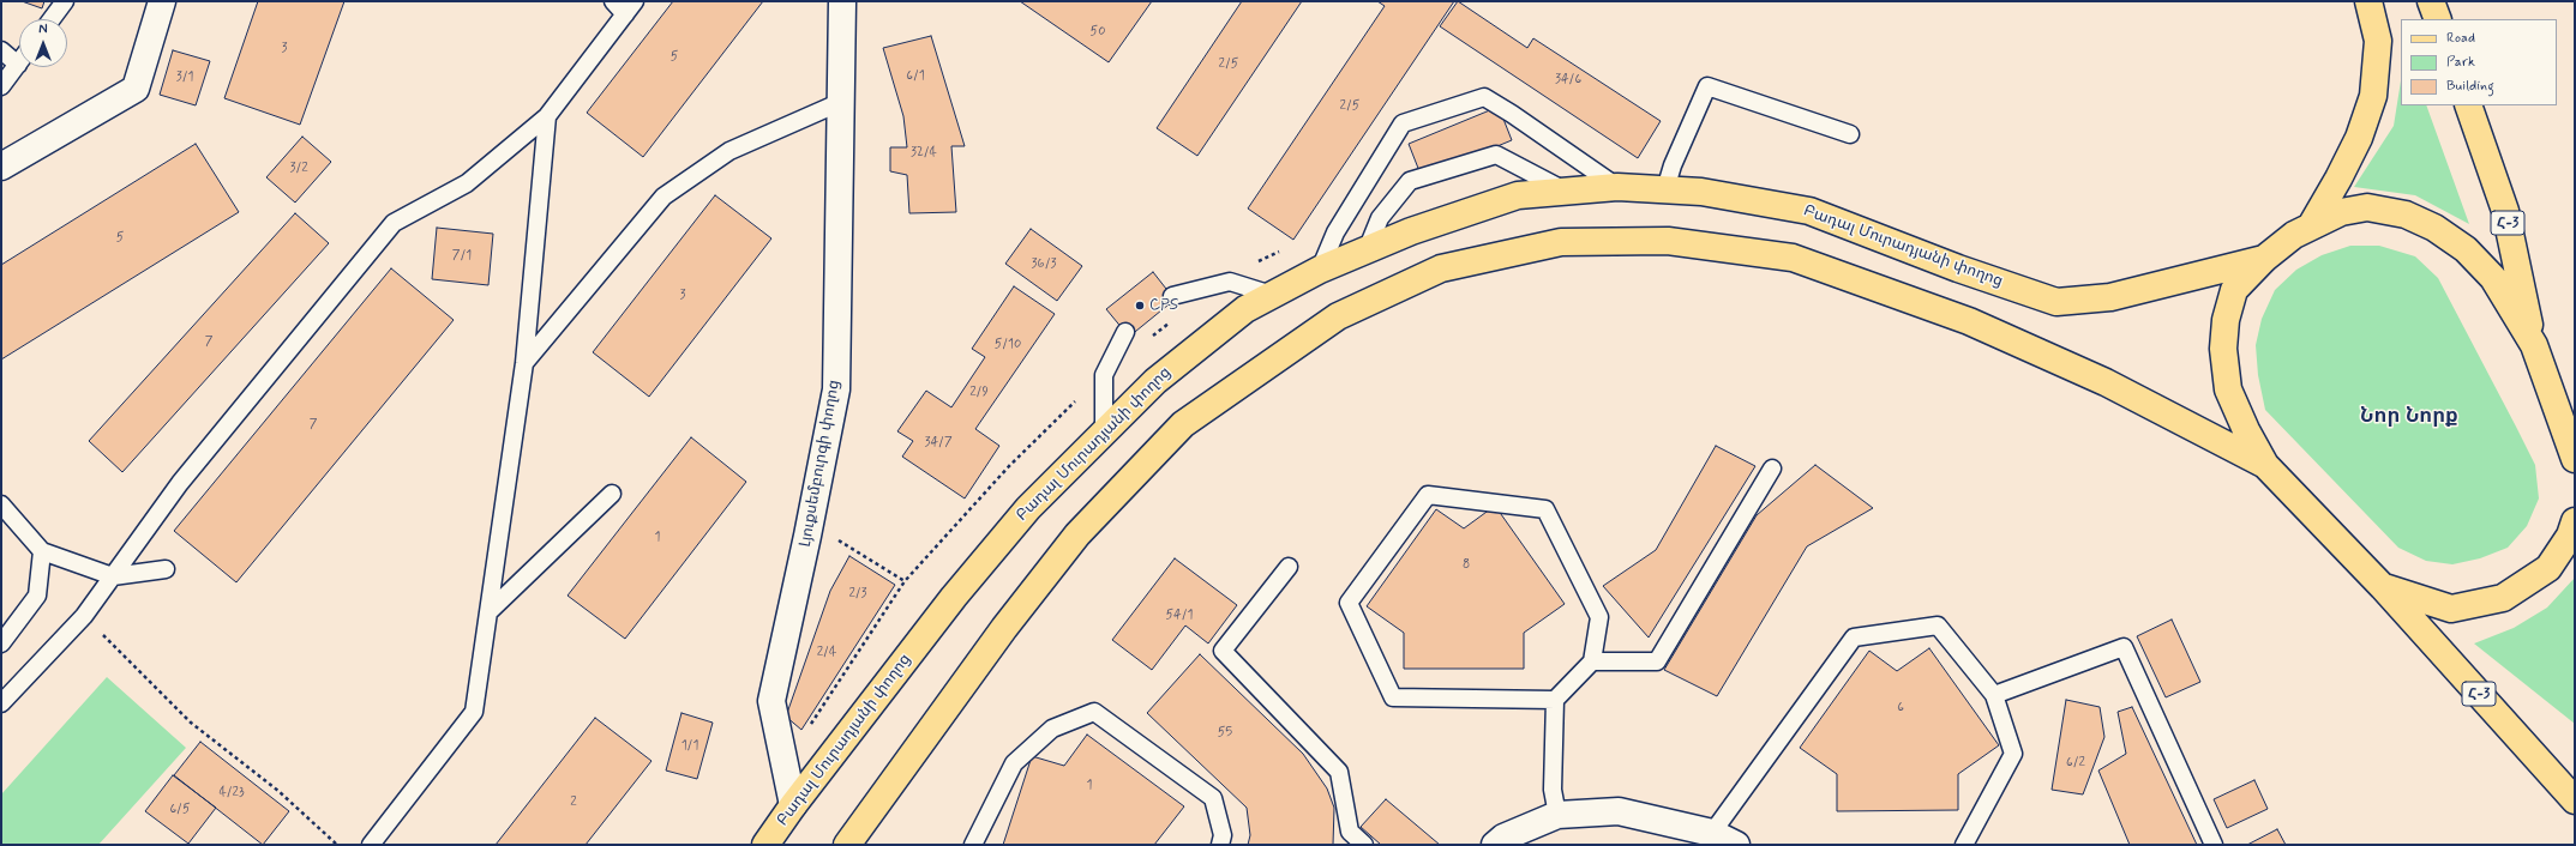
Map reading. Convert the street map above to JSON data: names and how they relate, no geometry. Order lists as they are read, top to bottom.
{
  "streets": {
    "main road": ["Հ-3", "Բադալ Մուրադյանի փողոց"],
    "street": ["Լյուքսեմբուրգի փողոց"]
  },
  "crossings": [
    ["Բադալ Մուրադյանի փողոց", "Լյուքսեմբուրգի փողոց"]
  ],
  "districts": ["Նոր Նորք"],
  "places": ["CPS"],
  "house_numbers": [
    "50",
    "3",
    "5",
    "2/5",
    "6/1",
    "3/1",
    "34/6",
    "2/5",
    "32/4",
    "3/2",
    "5",
    "7/1",
    "36/3",
    "3",
    "7",
    "5/10",
    "2/9",
    "7",
    "34/7",
    "1",
    "8",
    "2/3",
    "54/1",
    "2/4",
    "6",
    "55",
    "1/1",
    "6/2",
    "1",
    "4/23",
    "2",
    "6/5"
  ],
  "legend": ["Road", "Park", "Building"],
  "north": "top"
}
